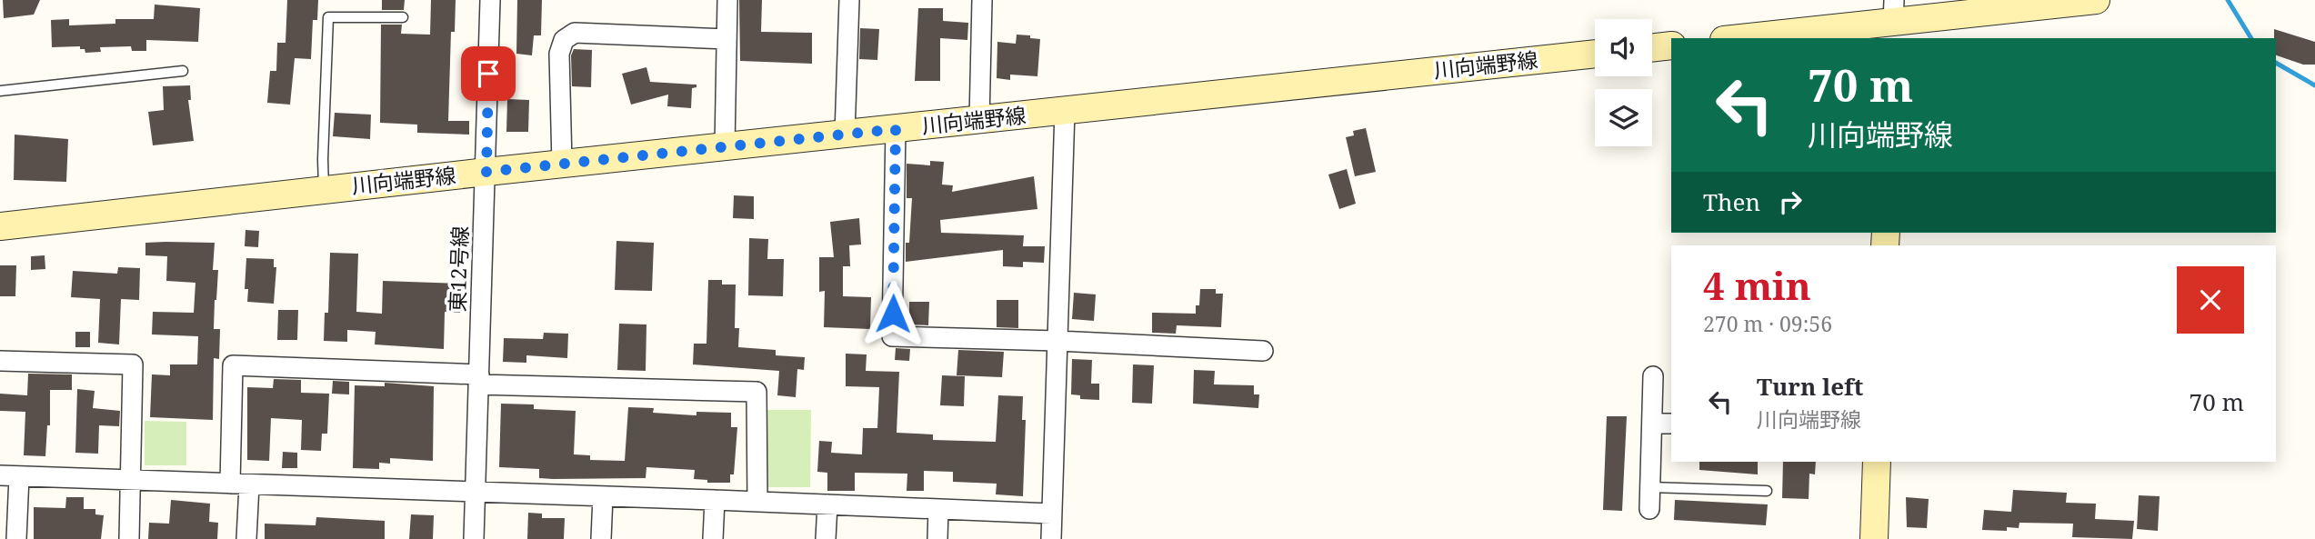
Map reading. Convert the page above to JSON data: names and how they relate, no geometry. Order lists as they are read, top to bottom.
{
  "streets": {
    "main road": ["川向端野線"],
    "street": ["東12号線"]
  },
  "crossings": [
    ["川向端野線", "東12号線"]
  ],
  "page": {
    "turn": ["70 m", "川向端野線"],
    "then": "Then",
    "heading": ["4 min", "270 m · 09:56"],
    "list": [
      {
        "name": "Turn left",
        "note": "川向端野線",
        "value": "70 m"
      }
    ]
  }
}
